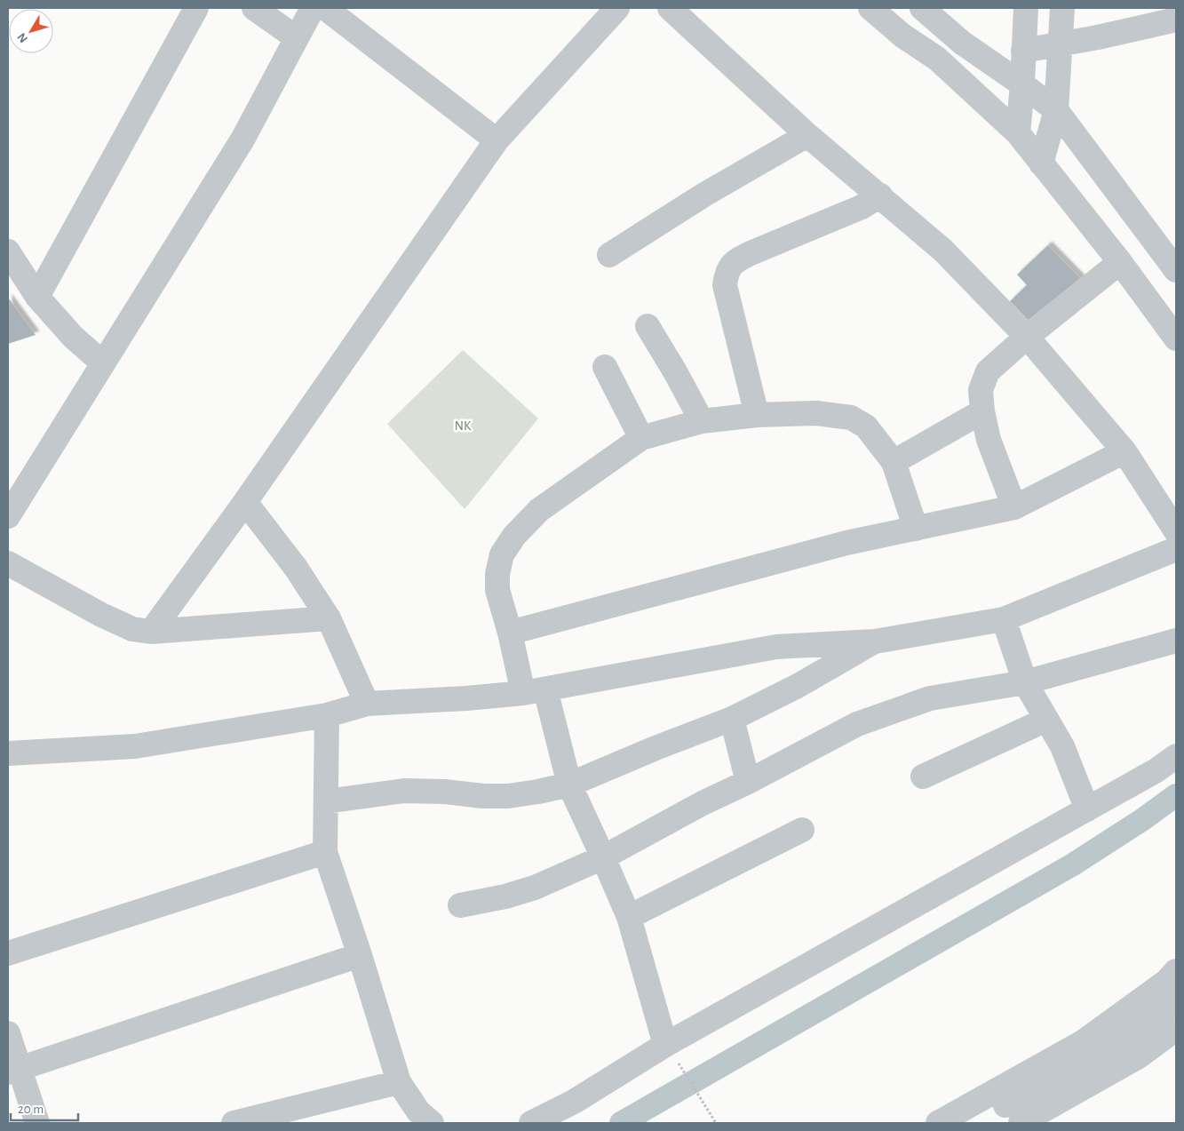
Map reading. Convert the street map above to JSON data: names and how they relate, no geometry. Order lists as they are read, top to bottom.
{
  "parks": ["NK"],
  "scale_bar": "20 m",
  "north": "bottom left"
}
